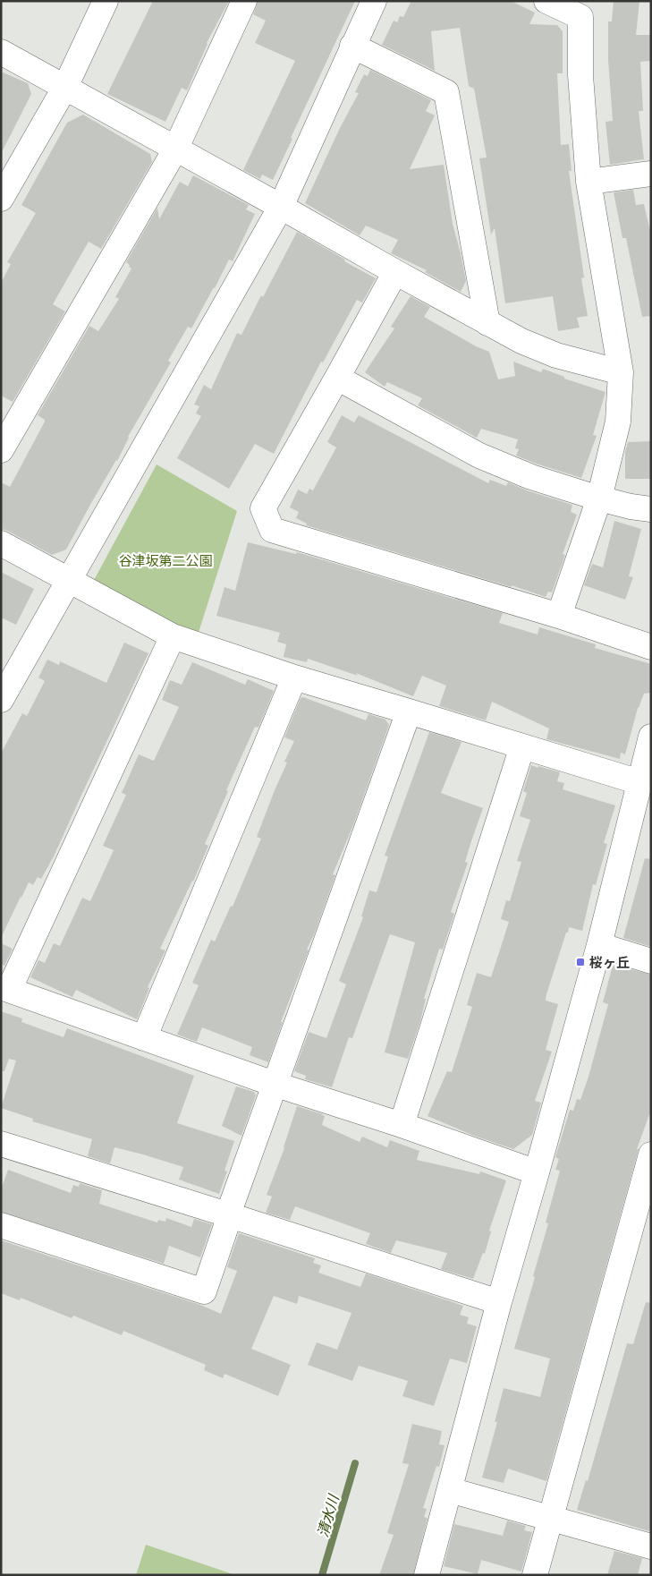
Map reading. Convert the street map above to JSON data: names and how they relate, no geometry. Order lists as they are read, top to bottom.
{
  "water": ["清水川"],
  "parks": ["谷津坂第二公園"],
  "places": {
    "transit": ["桜ヶ丘"]
  }
}
